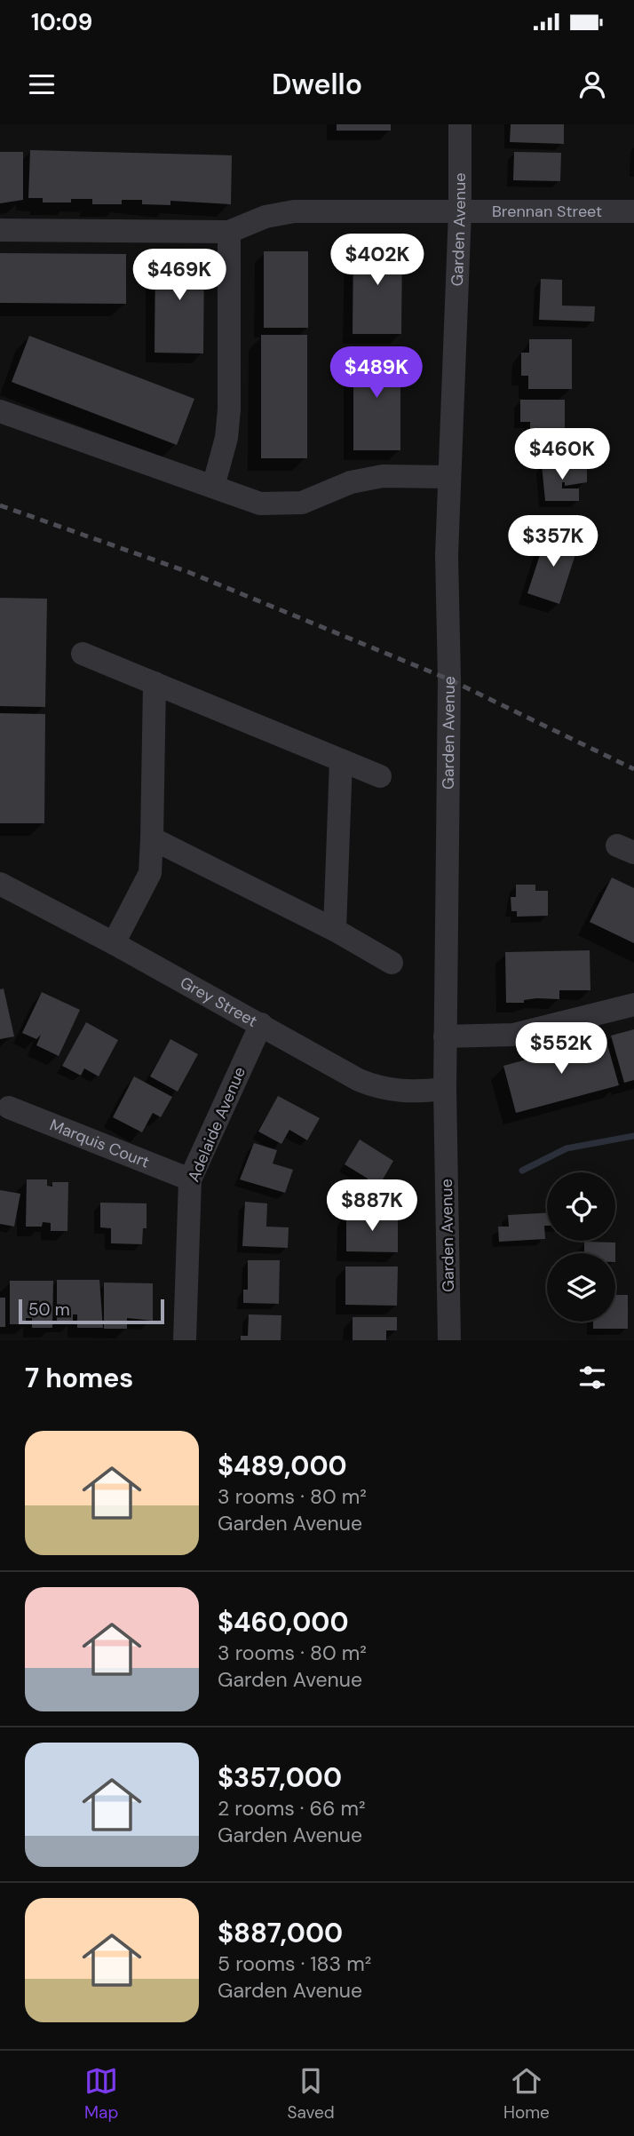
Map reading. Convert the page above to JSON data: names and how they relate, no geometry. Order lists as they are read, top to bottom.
{
  "streets": {
    "street": [
      "Brennan Street",
      "Garden Avenue",
      "Grey Street",
      "Adelaide Avenue",
      "Marquis Court"
    ]
  },
  "crossings": [
    ["Brennan Street", "Garden Avenue"],
    ["Garden Avenue", "Grey Street"],
    ["Grey Street", "Adelaide Avenue"],
    ["Adelaide Avenue", "Marquis Court"]
  ],
  "scale_bar": "50 m",
  "page": {
    "status": "10:09",
    "header": "Dwello",
    "price": [
      "$402K",
      "$469K",
      "$489K",
      "$460K",
      "$357K",
      "$552K",
      "$887K"
    ],
    "scale": "50 m",
    "heading": "7 homes",
    "list": [
      {
        "name": "$489,000",
        "note": "3 rooms · 80 m² · Garden Avenue"
      },
      {
        "name": "$460,000",
        "note": "3 rooms · 80 m² · Garden Avenue"
      },
      {
        "name": "$357,000",
        "note": "2 rooms · 66 m² · Garden Avenue"
      },
      {
        "name": "$887,000",
        "note": "5 rooms · 183 m² · Garden Avenue"
      }
    ],
    "tabs": ["Map", "Saved", "Home"]
  }
}
